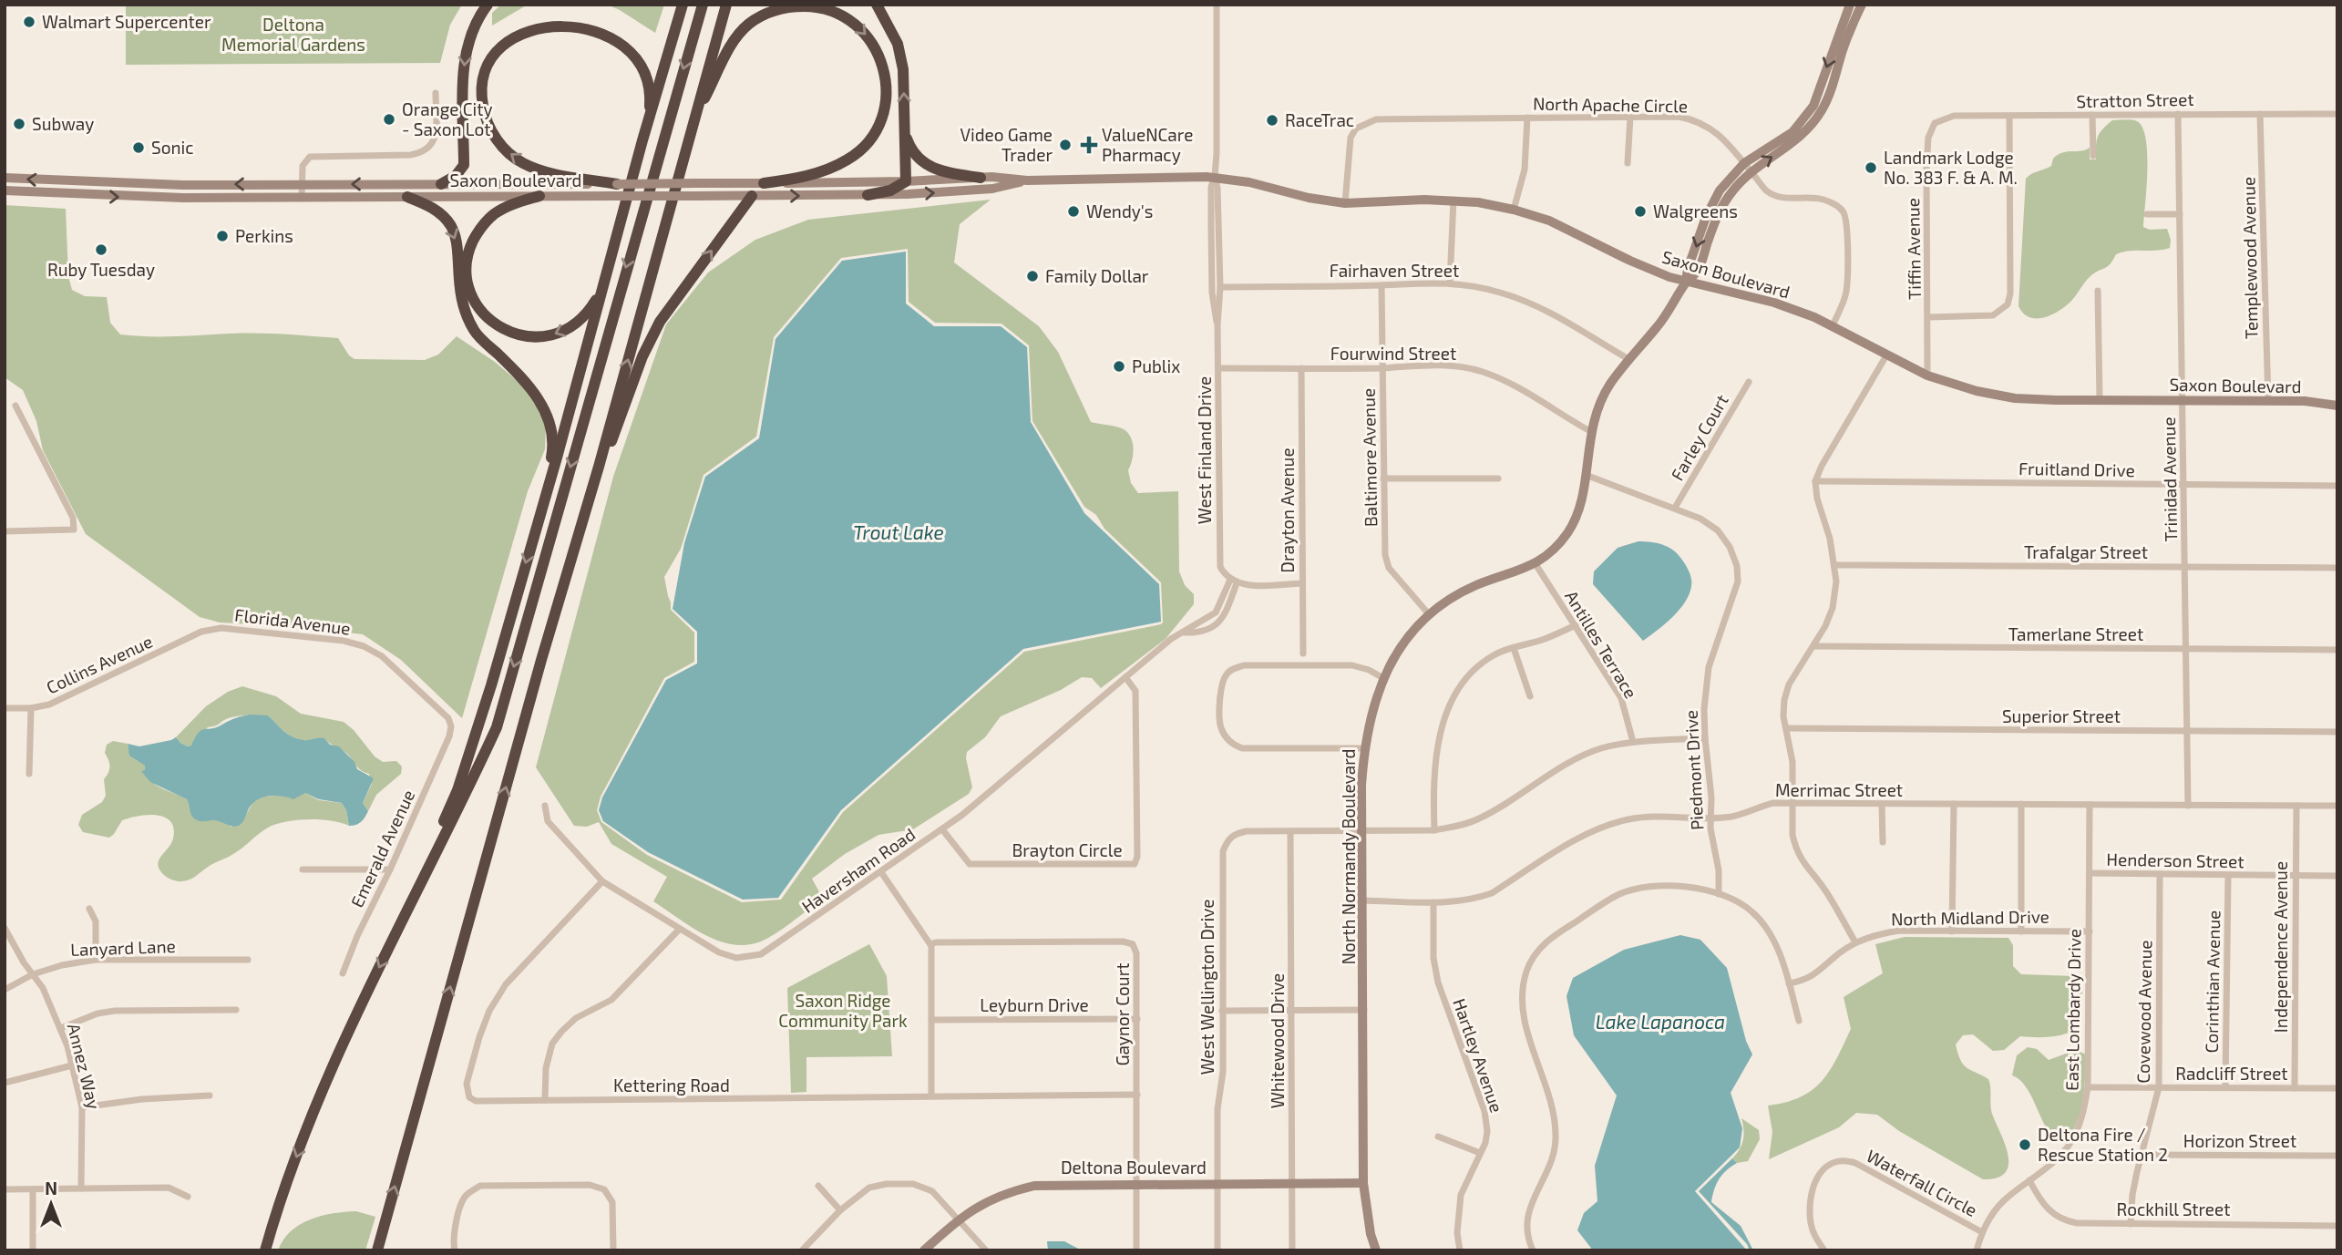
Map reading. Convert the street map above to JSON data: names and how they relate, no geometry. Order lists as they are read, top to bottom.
{
  "streets": {
    "main road": ["Saxon Boulevard", "North Normandy Boulevard", "Deltona Boulevard"],
    "street": [
      "Stratton Street",
      "North Apache Circle",
      "Tiffin Avenue",
      "Templewood Avenue",
      "Fairhaven Street",
      "Fourwind Street",
      "Farley Court",
      "West Finland Drive",
      "Baltimore Avenue",
      "Fruitland Drive",
      "Trinidad Avenue",
      "Drayton Avenue",
      "Trafalgar Street",
      "Florida Avenue",
      "Tamerlane Street",
      "Antilles Terrace",
      "Collins Avenue",
      "Superior Street",
      "Piedmont Drive",
      "Merrimac Street",
      "Emerald Avenue",
      "Brayton Circle",
      "Henderson Street",
      "Haversham Road",
      "North Midland Drive",
      "Independence Avenue",
      "Lanyard Lane",
      "Corinthian Avenue",
      "West Wellington Drive",
      "Leyburn Drive",
      "East Lombardy Drive",
      "Covewood Avenue",
      "Gaynor Court",
      "Whitewood Drive",
      "Hartley Avenue",
      "Annez Way",
      "Radcliff Street",
      "Kettering Road",
      "Horizon Street",
      "Waterfall Circle",
      "Rockhill Street"
    ]
  },
  "crossings": [
    ["Stratton Street", "Tiffin Avenue"],
    ["Stratton Street", "Templewood Avenue"],
    ["Stratton Street", "Trinidad Avenue"],
    ["North Apache Circle", "Saxon Boulevard"],
    ["North Apache Circle", "North Normandy Boulevard"],
    ["Saxon Boulevard", "Tiffin Avenue"],
    ["Saxon Boulevard", "Templewood Avenue"],
    ["Saxon Boulevard", "West Finland Drive"],
    ["Saxon Boulevard", "Trinidad Avenue"],
    ["Saxon Boulevard", "North Normandy Boulevard"],
    ["Fairhaven Street", "West Finland Drive"],
    ["Fairhaven Street", "Baltimore Avenue"],
    ["Fairhaven Street", "North Normandy Boulevard"],
    ["Fourwind Street", "West Finland Drive"],
    ["Fourwind Street", "Baltimore Avenue"],
    ["Fourwind Street", "Drayton Avenue"],
    ["Fourwind Street", "North Normandy Boulevard"],
    ["Farley Court", "Piedmont Drive"],
    ["West Finland Drive", "Haversham Road"],
    ["Baltimore Avenue", "North Normandy Boulevard"],
    ["Fruitland Drive", "Trinidad Avenue"],
    ["Trinidad Avenue", "Trafalgar Street"],
    ["Trinidad Avenue", "Tamerlane Street"],
    ["Trinidad Avenue", "Superior Street"],
    ["Trinidad Avenue", "Merrimac Street"],
    ["Florida Avenue", "Collins Avenue"],
    ["Florida Avenue", "Emerald Avenue"],
    ["Antilles Terrace", "North Normandy Boulevard"],
    ["Piedmont Drive", "Merrimac Street"],
    ["Piedmont Drive", "North Normandy Boulevard"],
    ["Merrimac Street", "North Normandy Boulevard"],
    ["Merrimac Street", "Independence Avenue"],
    ["Merrimac Street", "East Lombardy Drive"],
    ["Merrimac Street", "Hartley Avenue"],
    ["Brayton Circle", "Haversham Road"],
    ["North Normandy Boulevard", "Deltona Boulevard"],
    ["Henderson Street", "Independence Avenue"],
    ["Henderson Street", "Corinthian Avenue"],
    ["Henderson Street", "East Lombardy Drive"],
    ["Henderson Street", "Covewood Avenue"],
    ["Haversham Road", "Kettering Road"],
    ["North Midland Drive", "East Lombardy Drive"],
    ["Independence Avenue", "Radcliff Street"],
    ["Lanyard Lane", "Annez Way"],
    ["Corinthian Avenue", "Radcliff Street"],
    ["West Wellington Drive", "Whitewood Drive"],
    ["West Wellington Drive", "Deltona Boulevard"],
    ["Leyburn Drive", "Gaynor Court"],
    ["East Lombardy Drive", "Radcliff Street"],
    ["East Lombardy Drive", "Waterfall Circle"],
    ["East Lombardy Drive", "Rockhill Street"],
    ["Covewood Avenue", "Radcliff Street"],
    ["Covewood Avenue", "Horizon Street"],
    ["Covewood Avenue", "Rockhill Street"],
    ["Gaynor Court", "Kettering Road"],
    ["Gaynor Court", "Deltona Boulevard"],
    ["Whitewood Drive", "Deltona Boulevard"]
  ],
  "water": ["Trout Lake", "Lake Lapanoca"],
  "parks": ["Deltona Memorial Gardens", "Saxon Ridge Community Park"],
  "places": {
    "other": [
      "Walmart Supercenter",
      "Orange City - Saxon Lot",
      "RaceTrac",
      "Subway",
      "Video Game Trader",
      "Sonic",
      "Landmark Lodge No. 383 F. & A. M.",
      "Wendy's",
      "Walgreens",
      "Perkins",
      "Ruby Tuesday",
      "Family Dollar",
      "Publix",
      "Deltona Fire / Rescue Station 2"
    ],
    "health": ["ValueNCare Pharmacy"]
  },
  "north": "top"
}
